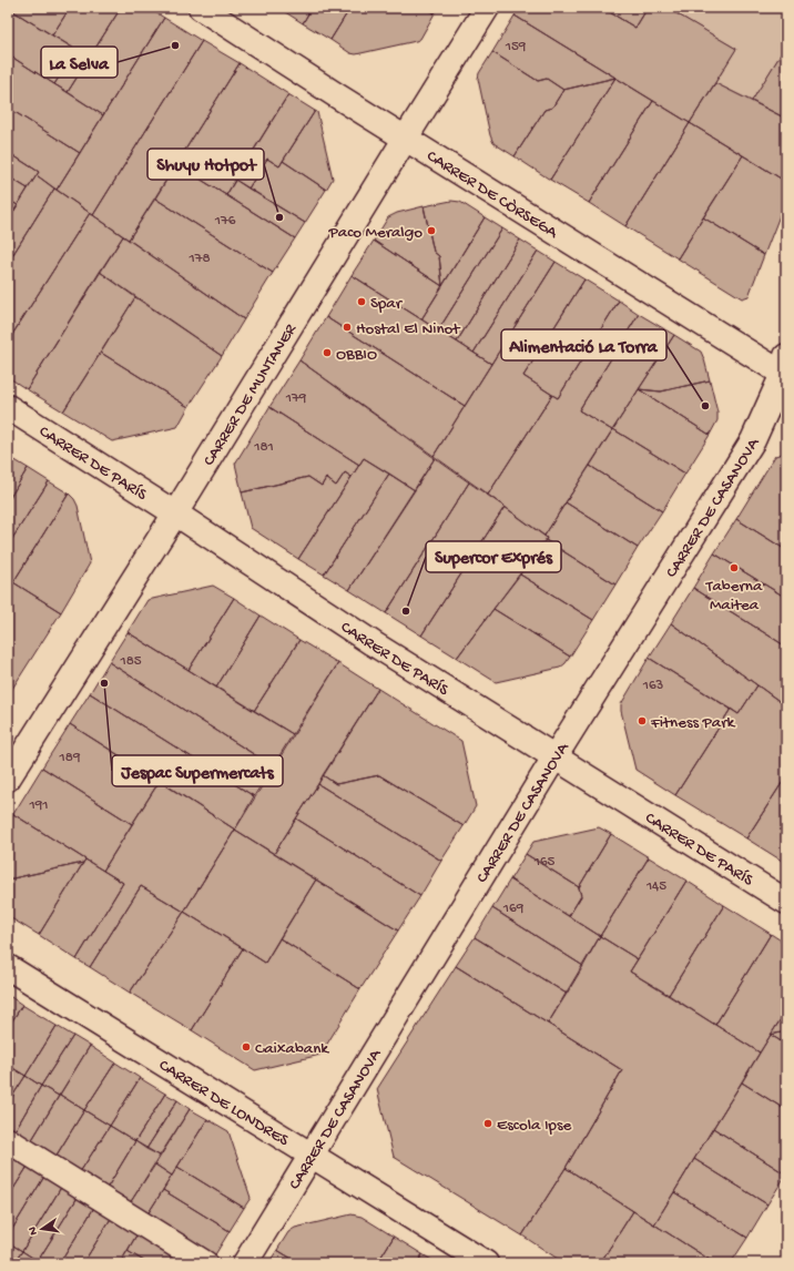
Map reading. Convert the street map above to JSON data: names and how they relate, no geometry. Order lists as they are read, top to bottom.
{
  "streets": {
    "street": [
      "CARRER DE CÒRSEGA",
      "CARRER DE MUNTANER",
      "CARRER DE PARÍS",
      "CARRER DE CASANOVA",
      "CARRER DE LONDRES"
    ]
  },
  "crossings": [
    ["CARRER DE CÒRSEGA", "CARRER DE MUNTANER"],
    ["CARRER DE CÒRSEGA", "CARRER DE CASANOVA"],
    ["CARRER DE MUNTANER", "CARRER DE PARÍS"],
    ["CARRER DE PARÍS", "CARRER DE CASANOVA"],
    ["CARRER DE CASANOVA", "CARRER DE LONDRES"]
  ],
  "places": [
    "La Selva",
    "Shuyu Hotpot",
    "Paco Meralgo",
    "Spar",
    "Hostal El Ninot",
    "OBBIO",
    "Alimentació La Torra",
    "Taberna Maitea",
    "Supercor Exprés",
    "Jespac Supermercats",
    "Fitness Park",
    "Caixabank",
    "Escola Ipse"
  ],
  "house_numbers": [
    "159",
    "176",
    "178",
    "179",
    "181",
    "185",
    "163",
    "189",
    "191",
    "165",
    "145",
    "169"
  ],
  "north": "left"
}
